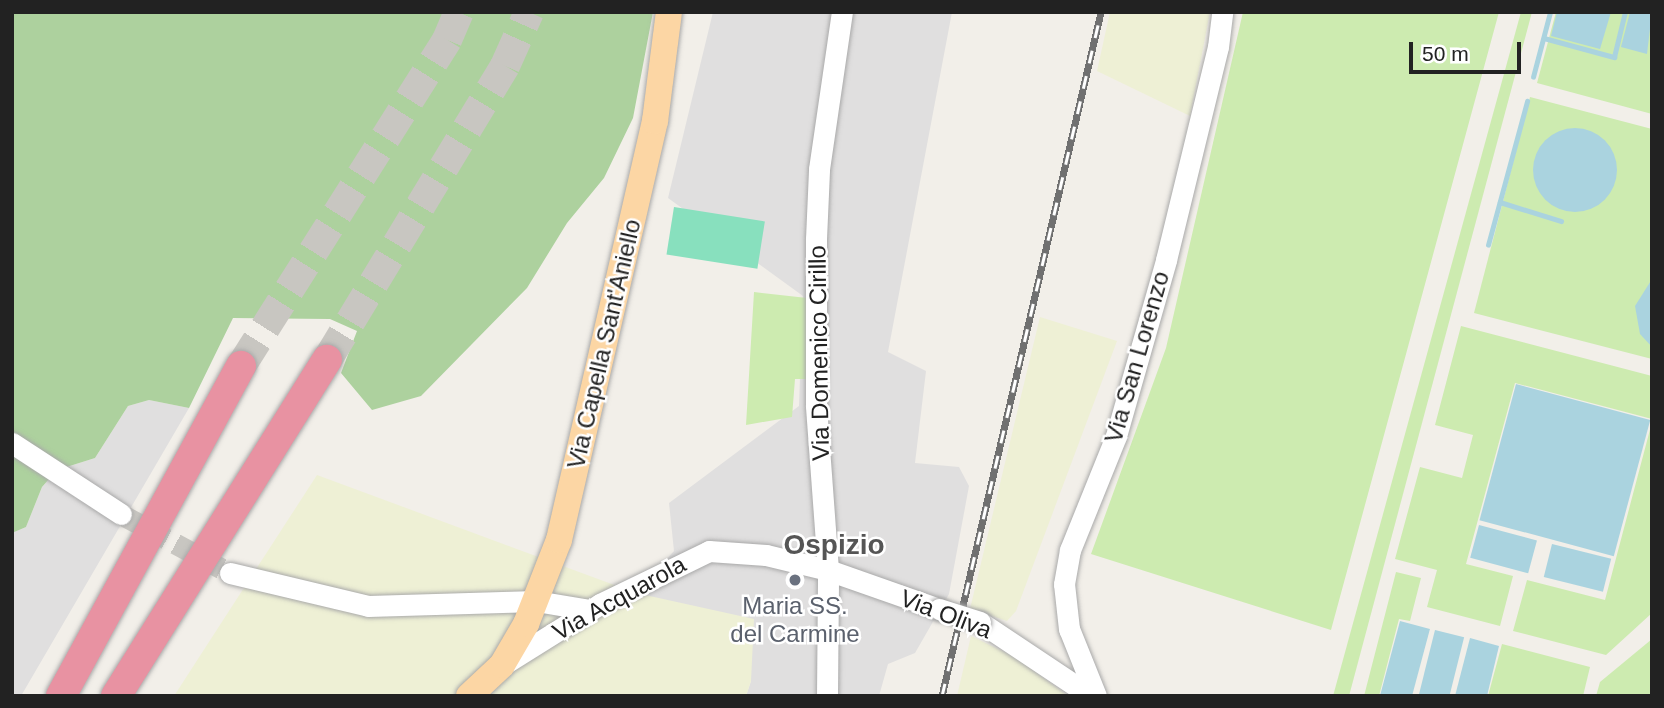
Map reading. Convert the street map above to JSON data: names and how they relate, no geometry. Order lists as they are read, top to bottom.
{
  "streets": {
    "main road": ["Via Capella Sant'Aniello", "Via Acquarola"],
    "street": ["Via Domenico Cirillo", "Via San Lorenzo", "Via Oliva"]
  },
  "crossings": [
    ["Via Capella Sant'Aniello", "Via Acquarola"],
    ["Via Domenico Cirillo", "Via Acquarola"],
    ["Via Domenico Cirillo", "Via Oliva"],
    ["Via San Lorenzo", "Via Oliva"],
    ["Via Acquarola", "Via Oliva"]
  ],
  "districts": ["Ospizio"],
  "places": ["Maria SS. del Carmine"],
  "scale_bar": "50 m"
}
